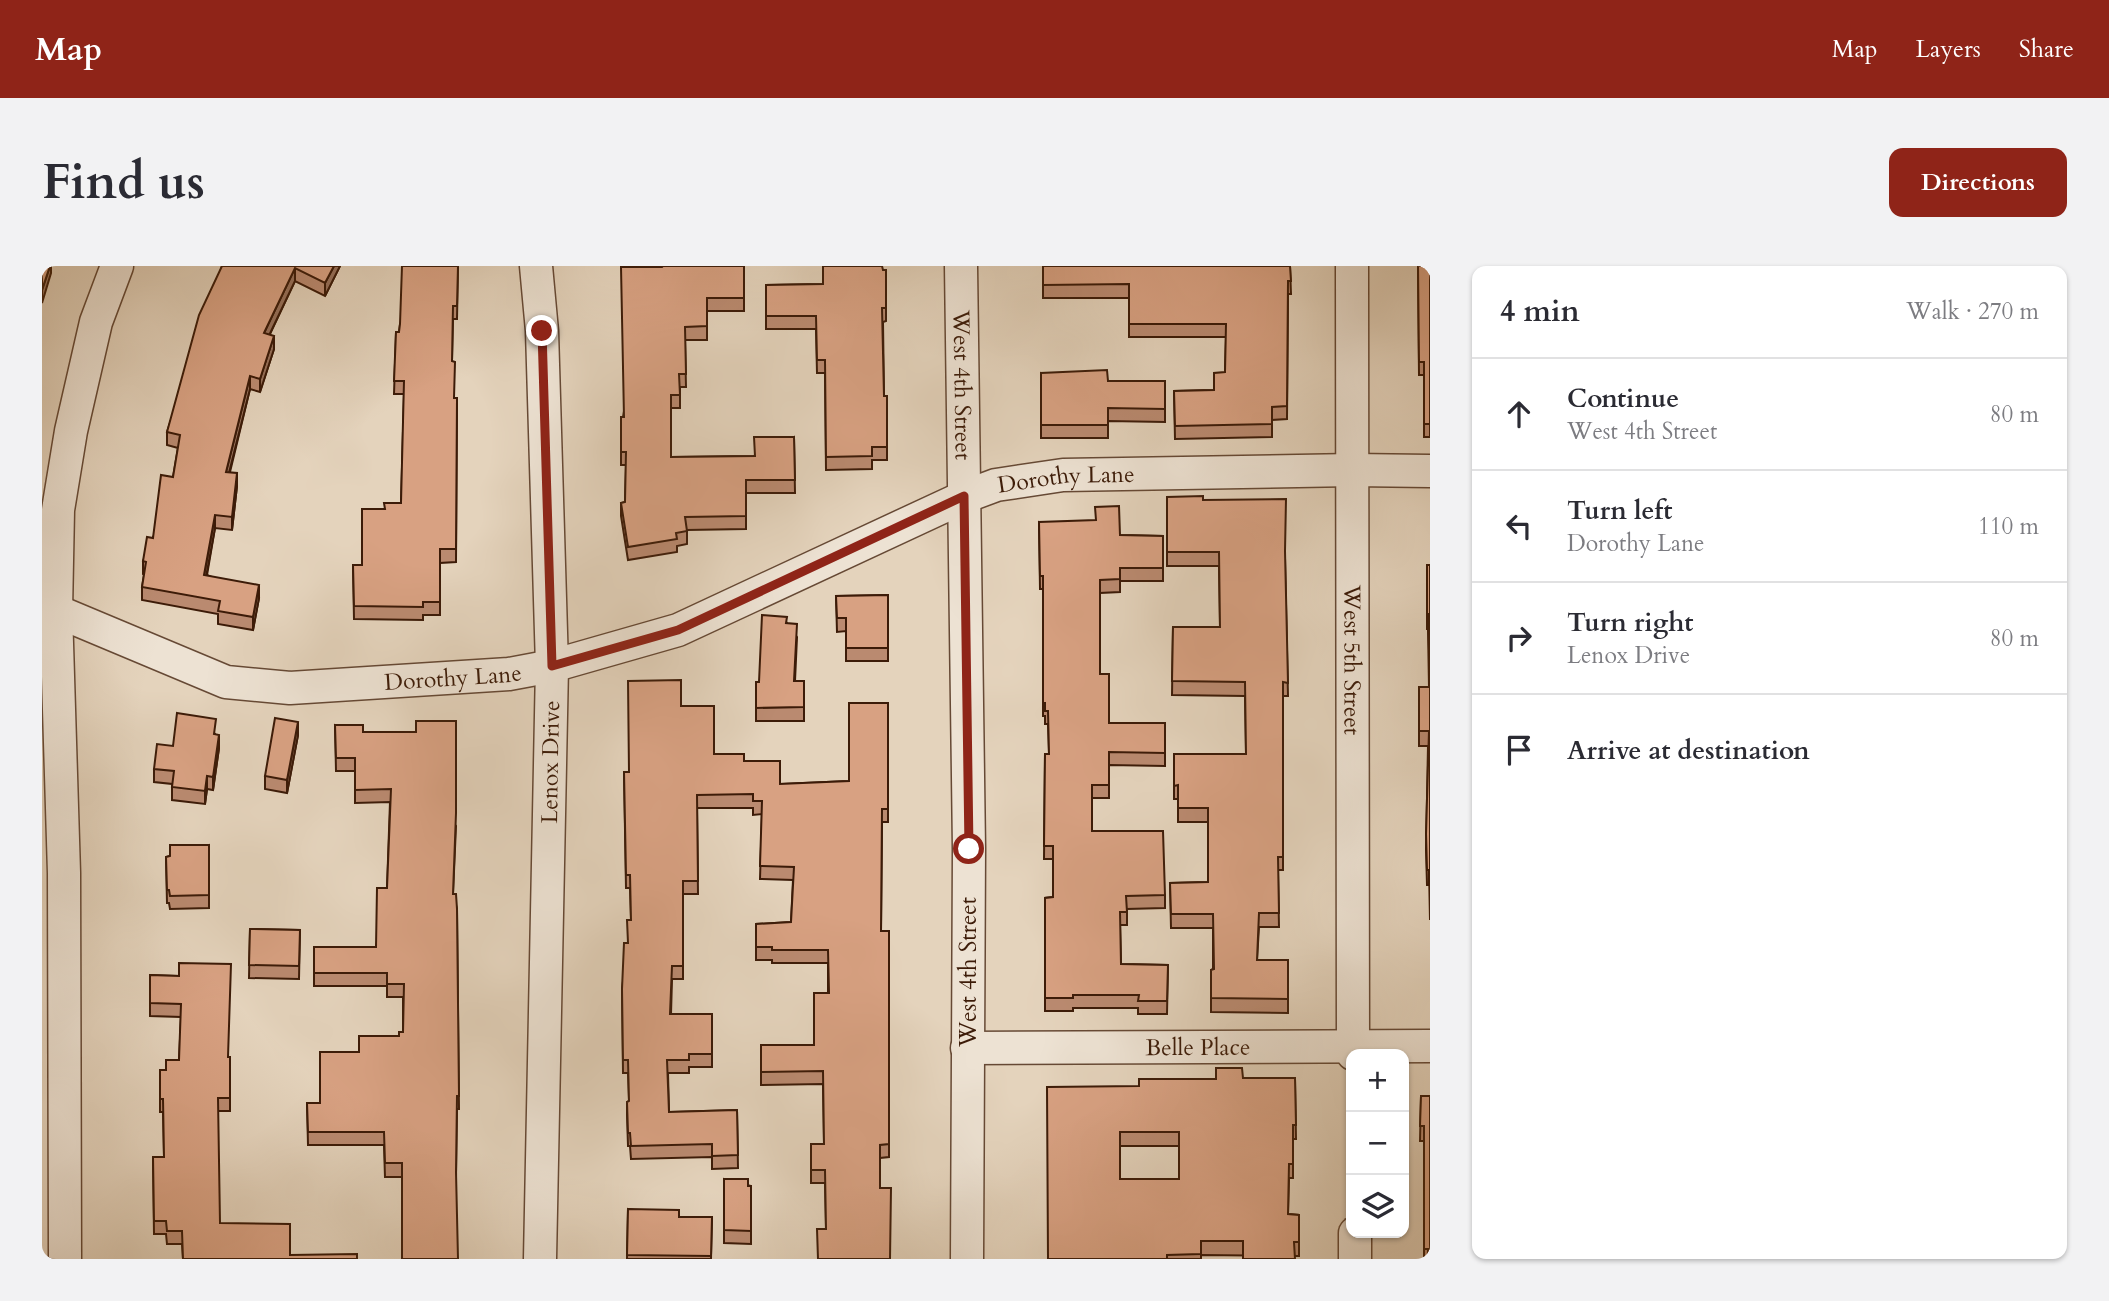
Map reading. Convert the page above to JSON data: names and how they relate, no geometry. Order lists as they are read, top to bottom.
{
  "streets": {
    "street": [
      "West 4th Street",
      "Dorothy Lane",
      "West 5th Street",
      "Lenox Drive",
      "Belle Place"
    ]
  },
  "crossings": [
    ["West 4th Street", "Dorothy Lane"],
    ["West 4th Street", "Belle Place"],
    ["Dorothy Lane", "West 5th Street"],
    ["Dorothy Lane", "Lenox Drive"]
  ],
  "page": {
    "header": "Map",
    "nav": ["Map", "Layers", "Share"],
    "buttons": "Directions",
    "title": "Find us",
    "heading": ["4 min", "Walk · 270 m"],
    "list": [
      ["Continue", "West 4th Street", "80 m"],
      ["Turn left", "Dorothy Lane", "110 m"],
      ["Turn right", "Lenox Drive", "80 m"],
      "Arrive at destination"
    ],
    "map_buttons": ["+", "−"]
  }
}
